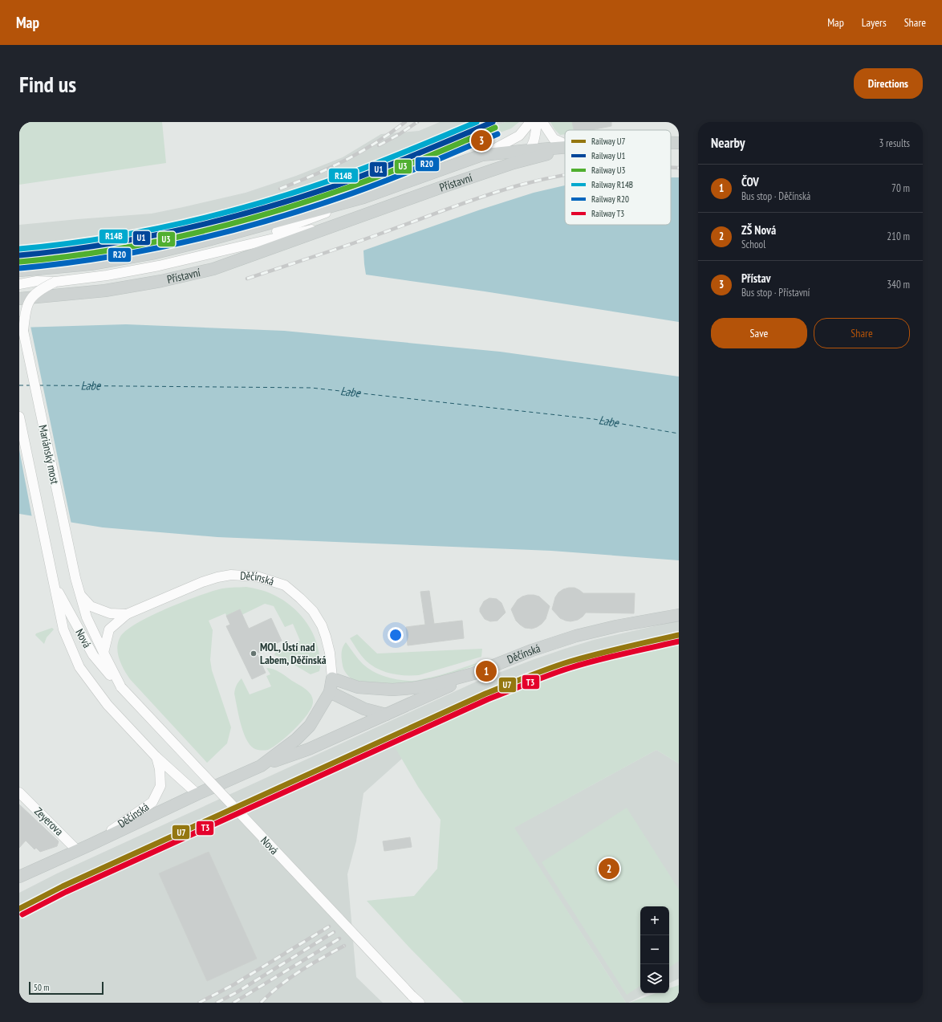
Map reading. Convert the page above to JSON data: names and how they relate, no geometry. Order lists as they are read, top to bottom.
{
  "streets": {
    "main road": ["Přístavní", "Děčínská"],
    "street": ["Mariánský most", "Nová", "Zeyerova"]
  },
  "crossings": [
    ["Přístavní", "Mariánský most"],
    ["Mariánský most", "Děčínská"],
    ["Mariánský most", "Nová"],
    ["Děčínská", "Nová"],
    ["Děčínská", "Zeyerova"]
  ],
  "water": ["Labe"],
  "places": ["MOL, Ústí nad Labem, Děčínská"],
  "lines": [
    "rail line U1",
    "rail line R14B",
    "rail line U3",
    "rail line R20",
    "rail line U7",
    "rail line T3"
  ],
  "legend": [
    "Railway U7",
    "Railway U1",
    "Railway U3",
    "Railway R14B",
    "Railway R20",
    "Railway T3"
  ],
  "scale_bar": "50 m",
  "page": {
    "header": "Map",
    "nav": ["Map", "Layers", "Share"],
    "buttons": [
      "Directions",
      ["Save", "Share"]
    ],
    "title": "Find us",
    "heading": ["Nearby", "3 results"],
    "pins": ["3", "1", "2"],
    "list": [
      {
        "mark": "1",
        "name": "ČOV",
        "note": "Bus stop · Děčínská",
        "value": "70 m"
      },
      {
        "mark": "2",
        "name": "ZŠ Nová",
        "note": "School",
        "value": "210 m"
      },
      {
        "mark": "3",
        "name": "Přístav",
        "note": "Bus stop · Přístavní",
        "value": "340 m"
      }
    ],
    "map_buttons": ["+", "−"],
    "scale": "50 m"
  }
}
